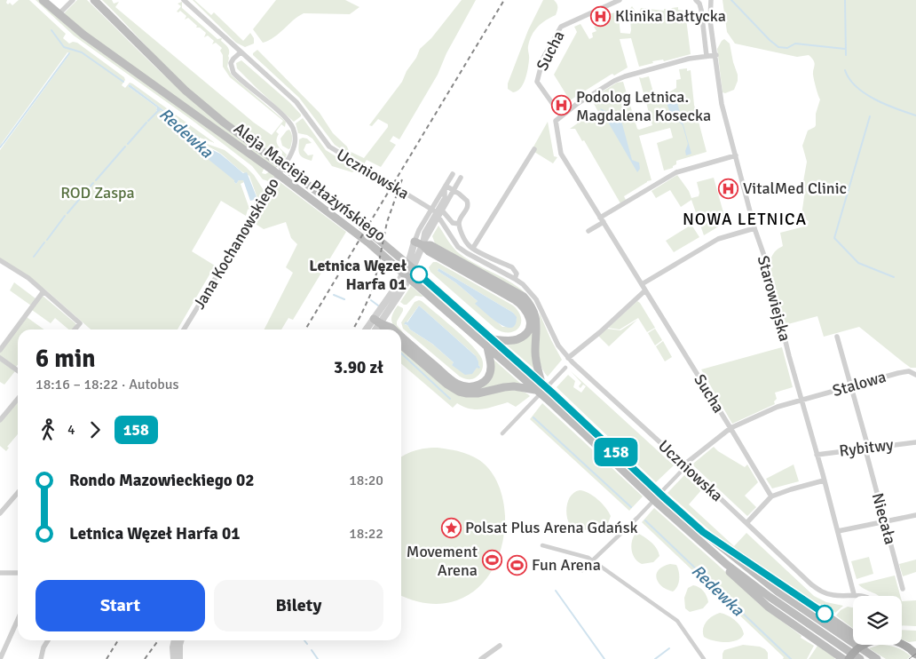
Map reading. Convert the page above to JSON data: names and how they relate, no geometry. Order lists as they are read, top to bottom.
{
  "streets": {
    "main road": ["Aleja Macieja Płażyńskiego"],
    "street": [
      "Sucha",
      "Uczniowska",
      "Jana Kochanowskiego",
      "Starowiejska",
      "Stalowa",
      "Rybitwy",
      "Niecała"
    ]
  },
  "crossings": [
    ["Sucha", "Stalowa"],
    ["Uczniowska", "Jana Kochanowskiego"],
    ["Uczniowska", "Starowiejska"],
    ["Uczniowska", "Stalowa"],
    ["Starowiejska", "Stalowa"],
    ["Starowiejska", "Rybitwy"],
    ["Stalowa", "Niecała"],
    ["Rybitwy", "Niecała"]
  ],
  "districts": ["NOWA LETNICA"],
  "water": ["Redewka"],
  "parks": ["ROD Zaspa"],
  "places": {
    "hospital": ["Klinika Bałtycka", "Podolog Letnica. Magdalena Kosecka", "VitalMed Clinic"],
    "other": ["Letnica Węzeł Harfa 01"],
    "place": ["Polsat Plus Arena Gdańsk"],
    "sports": ["Movement Arena", "Fun Arena"]
  },
  "lines": ["bus line 158"],
  "page": {
    "on_map": "158",
    "heading": ["6 min", "18:16 – 18:22 · Autobus", "3.90 zł"],
    "legs": ["4", "158"],
    "list": [
      {
        "name": "Rondo Mazowieckiego 02",
        "value": "18:20"
      },
      {
        "name": "Letnica Węzeł Harfa 01",
        "value": "18:22"
      }
    ],
    "buttons": ["Start", "Bilety"]
  }
}
